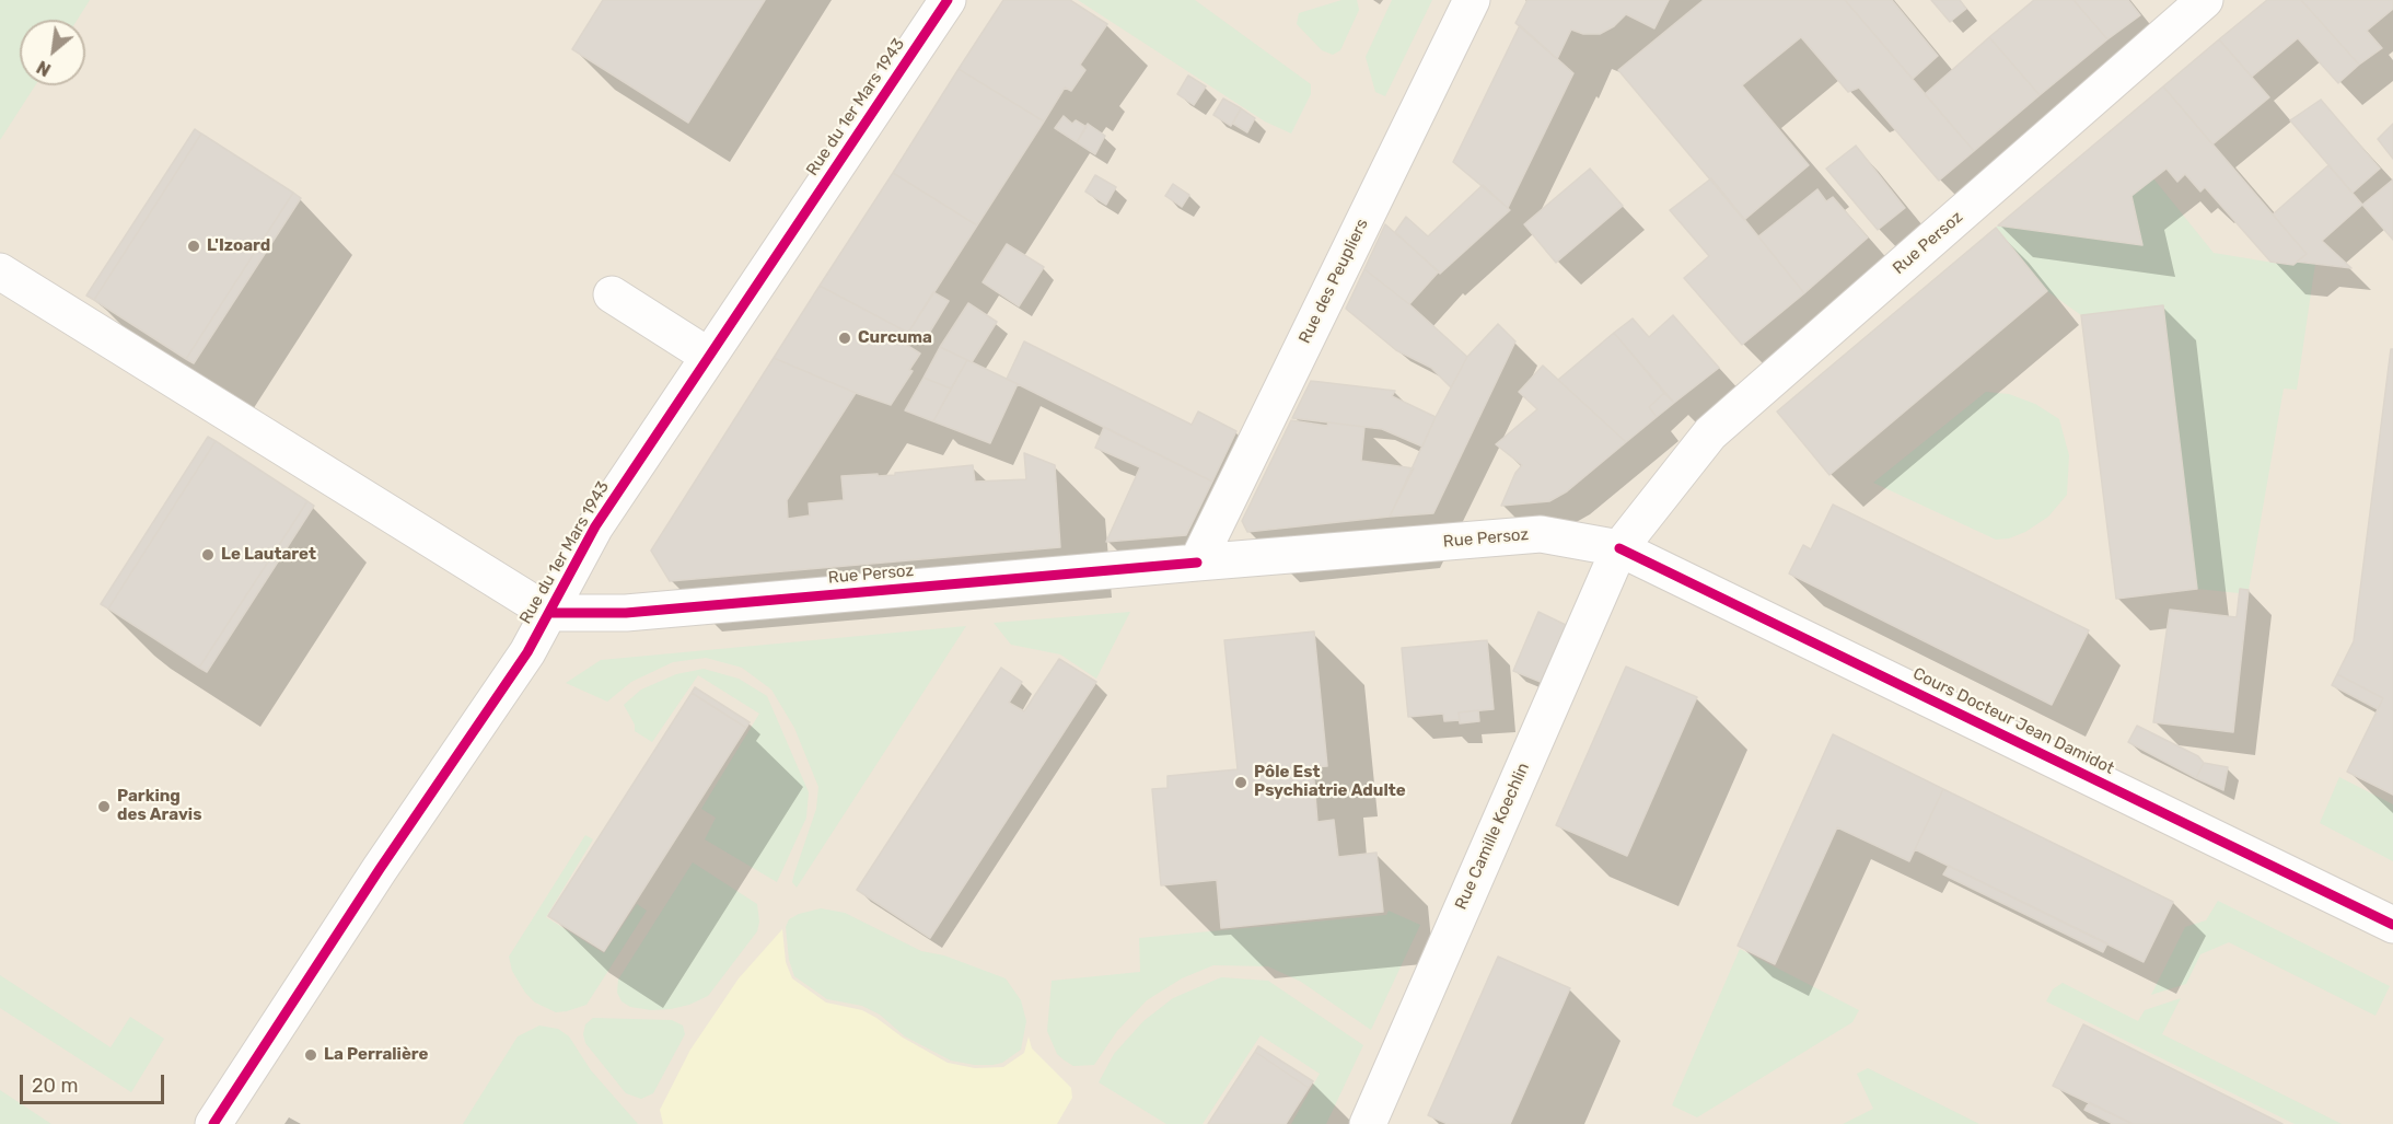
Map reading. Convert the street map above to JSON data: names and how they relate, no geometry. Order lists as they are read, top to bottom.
{
  "streets": {
    "street": [
      "Rue du 1er Mars 1943",
      "Rue Persoz",
      "Rue des Peupliers",
      "Cours Docteur Jean Damidot",
      "Rue Camille Koechlin"
    ]
  },
  "crossings": [
    ["Rue du 1er Mars 1943", "Rue Persoz"],
    ["Rue Persoz", "Rue des Peupliers"],
    ["Rue Persoz", "Cours Docteur Jean Damidot"],
    ["Rue Persoz", "Rue Camille Koechlin"],
    ["Cours Docteur Jean Damidot", "Rue Camille Koechlin"]
  ],
  "places": [
    "L'Izoard",
    "Curcuma",
    "Le Lautaret",
    "Pôle Est Psychiatrie Adulte",
    "Parking des Aravis",
    "La Perralière"
  ],
  "scale_bar": "20 m",
  "north": "bottom left"
}
